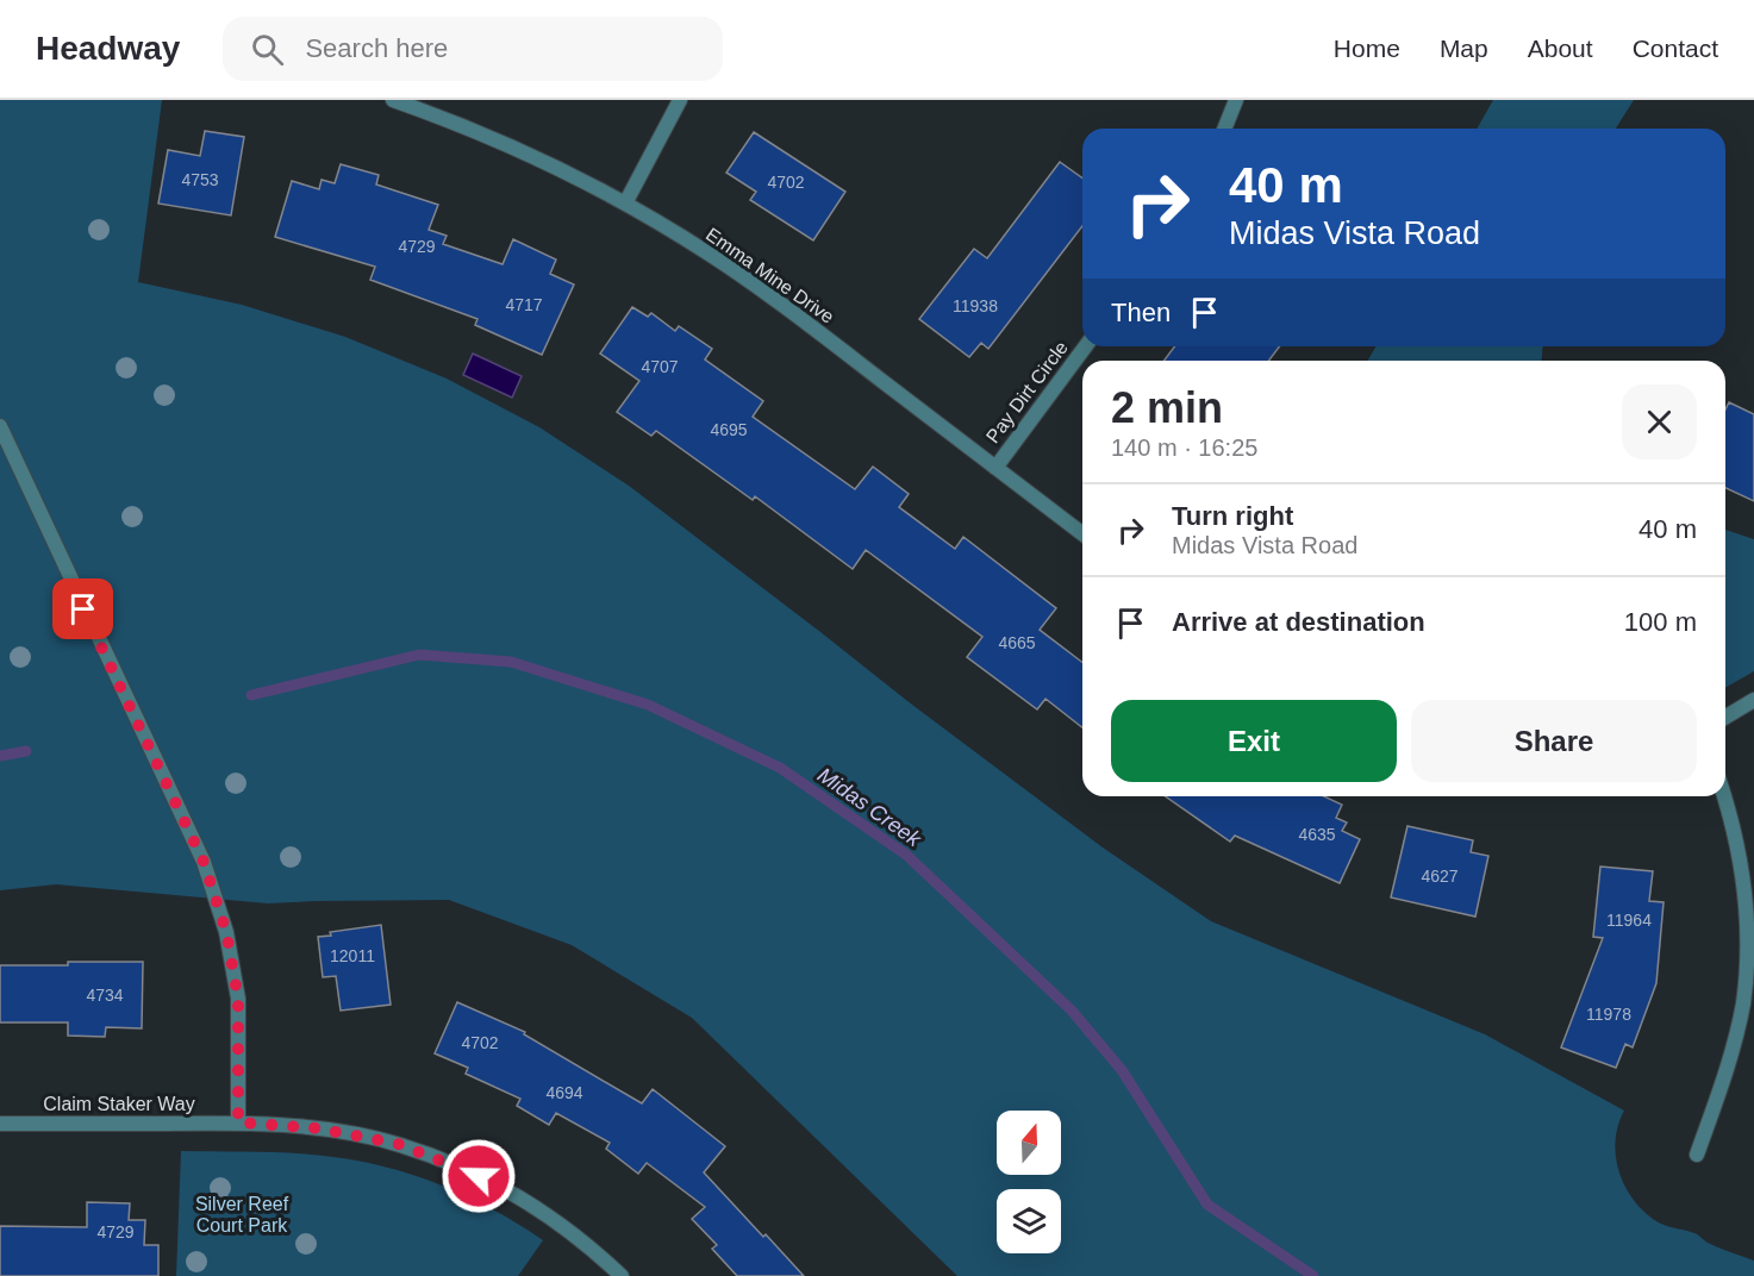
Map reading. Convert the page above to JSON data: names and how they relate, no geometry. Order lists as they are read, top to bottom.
{
  "streets": {
    "street": ["Emma Mine Drive", "Pay Dirt Circle", "Claim Staker Way"]
  },
  "crossings": [
    ["Emma Mine Drive", "Pay Dirt Circle"]
  ],
  "water": ["Midas Creek"],
  "parks": ["Silver Reef Court Park"],
  "house_numbers": [
    "4753",
    "4702",
    "4729",
    "4717",
    "11938",
    "4707",
    "4695",
    "4665",
    "4635",
    "4627",
    "11964",
    "12011",
    "4734",
    "11978",
    "4702",
    "4694",
    "4729"
  ],
  "north": "top",
  "page": {
    "header": "Headway",
    "search": "Search here",
    "nav": [
      "Home",
      "Map",
      "About",
      "Contact"
    ],
    "turn": ["40 m", "Midas Vista Road"],
    "then": "Then",
    "heading": ["2 min", "140 m · 16:25"],
    "list": [
      {
        "name": "Turn right",
        "note": "Midas Vista Road",
        "value": "40 m"
      },
      {
        "name": "Arrive at destination",
        "value": "100 m"
      }
    ],
    "buttons": ["Exit", "Share"]
  }
}
